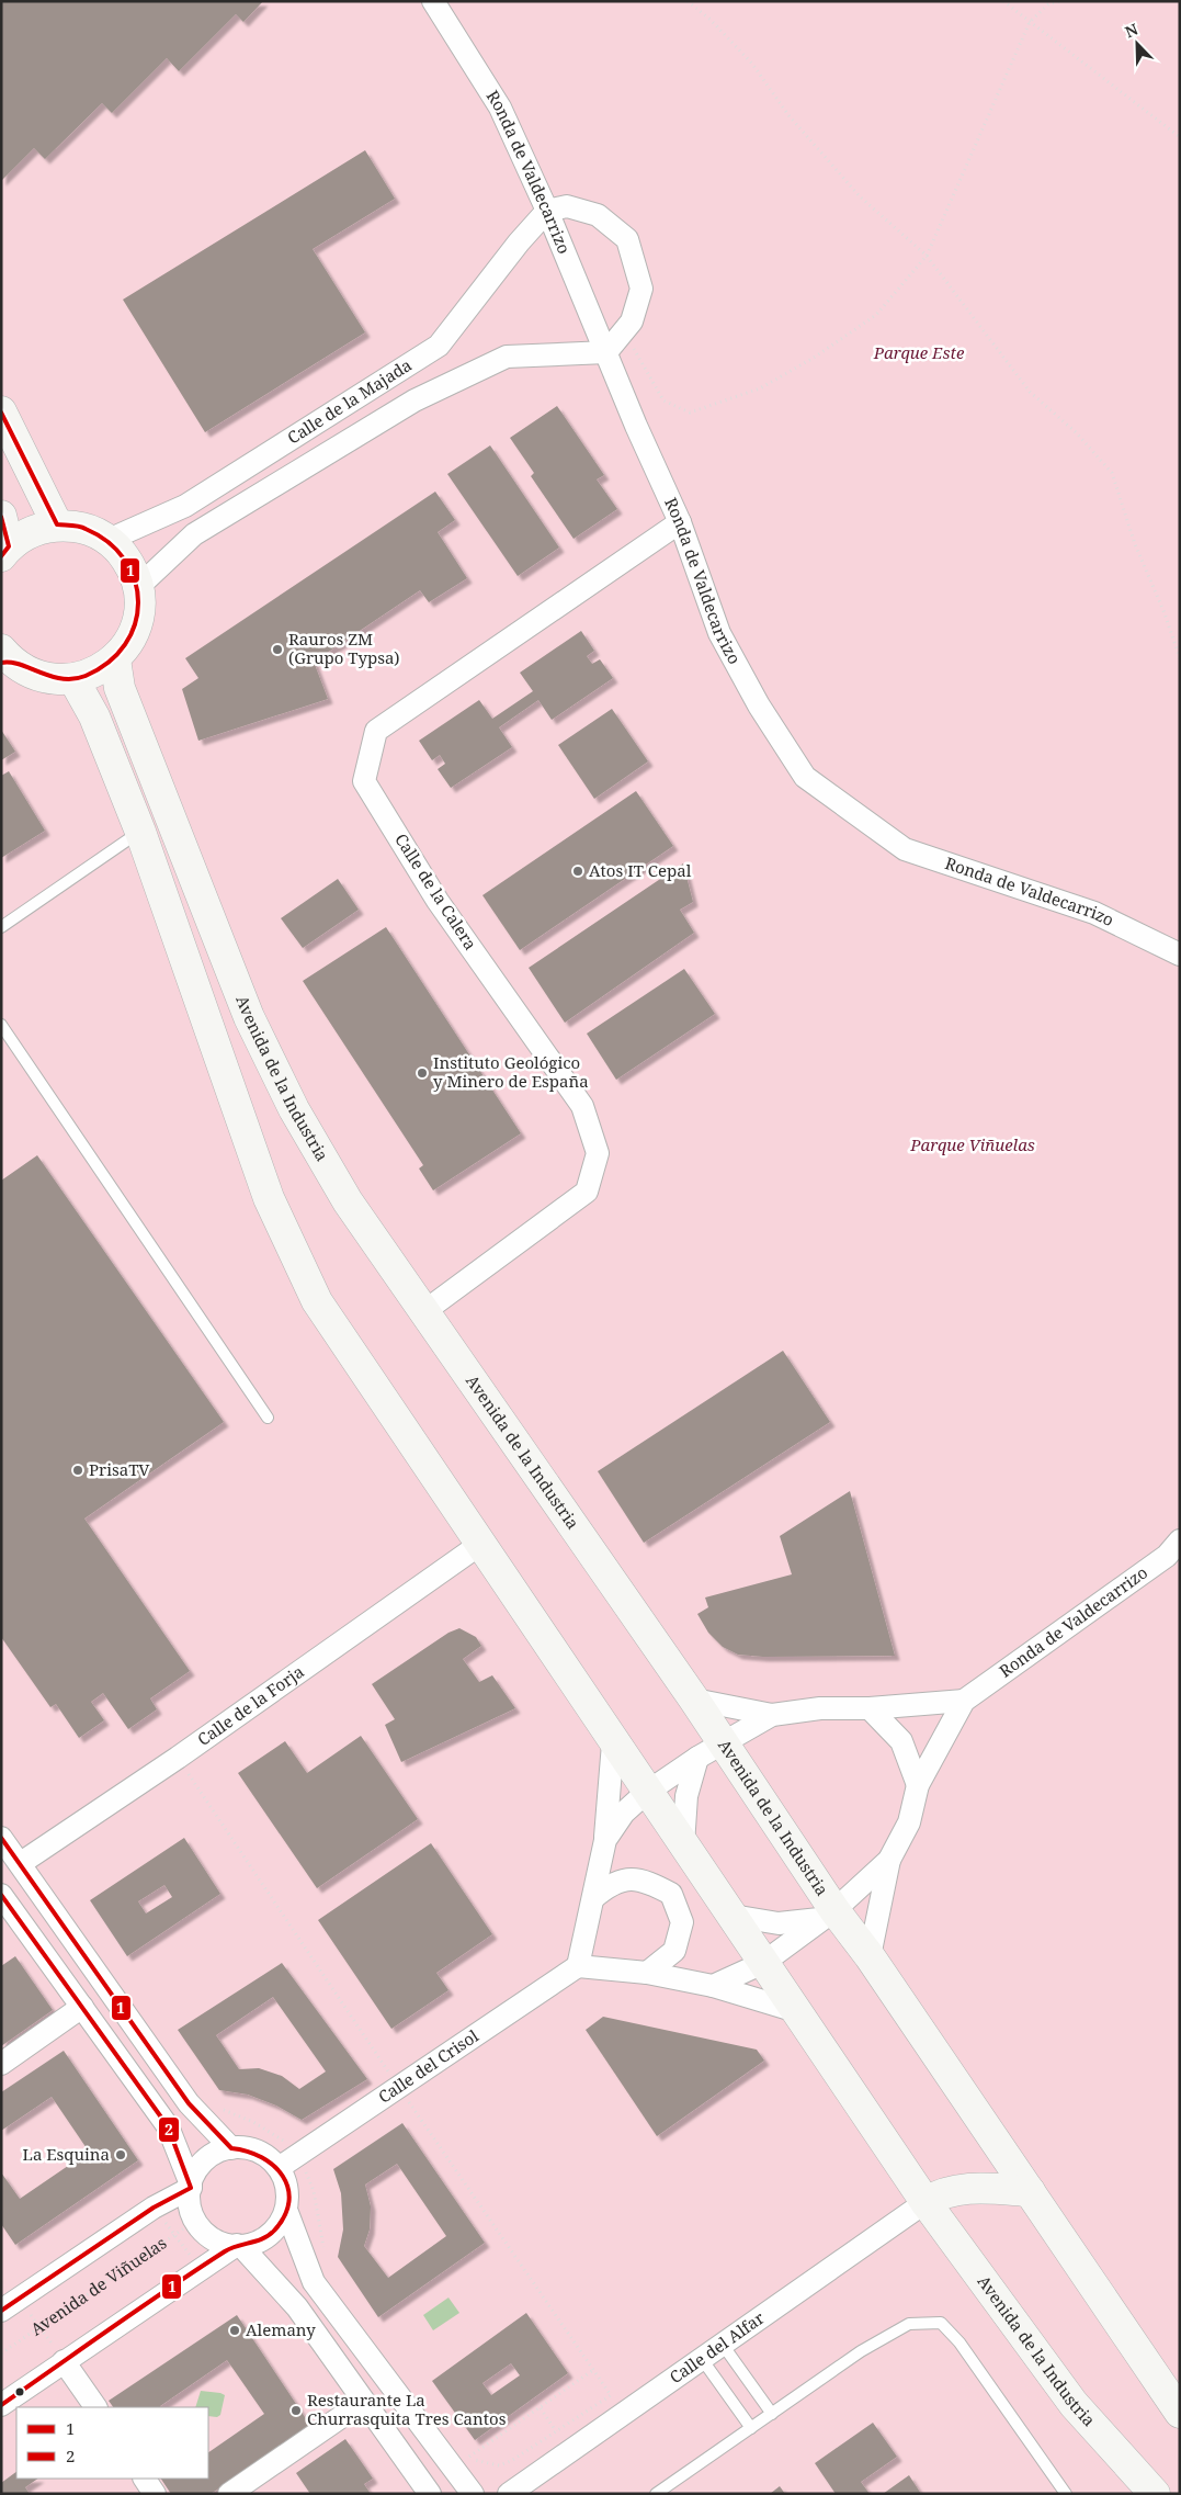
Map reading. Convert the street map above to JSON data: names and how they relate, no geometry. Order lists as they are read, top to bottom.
{
  "streets": {
    "street": [
      "Ronda de Valdecarrizo",
      "Calle de la Majada",
      "Calle de la Calera",
      "Avenida de la Industria",
      "Calle de la Forja",
      "Calle del Crisol",
      "Calle del Alfar"
    ],
    "path": ["Avenida de Viñuelas"]
  },
  "crossings": [
    ["Ronda de Valdecarrizo", "Calle de la Majada"],
    ["Ronda de Valdecarrizo", "Calle de la Calera"],
    ["Calle de la Calera", "Avenida de la Industria"],
    ["Avenida de la Industria", "Calle de la Forja"],
    ["Avenida de la Industria", "Calle del Alfar"],
    ["Calle del Crisol", "Avenida de Viñuelas"]
  ],
  "parks": ["Parque Este", "Parque Viñuelas"],
  "places": [
    "Rauros ZM (Grupo Typsa)",
    "Atos IT Cepal",
    "Instituto Geológico y Minero de España",
    "PrisaTV",
    "La Esquina",
    "Alemany",
    "Restaurante La Churrasquita Tres Cantos"
  ],
  "lines": ["transit line 1", "transit line 2"],
  "legend": ["1", "2"],
  "north": "top left"
}
